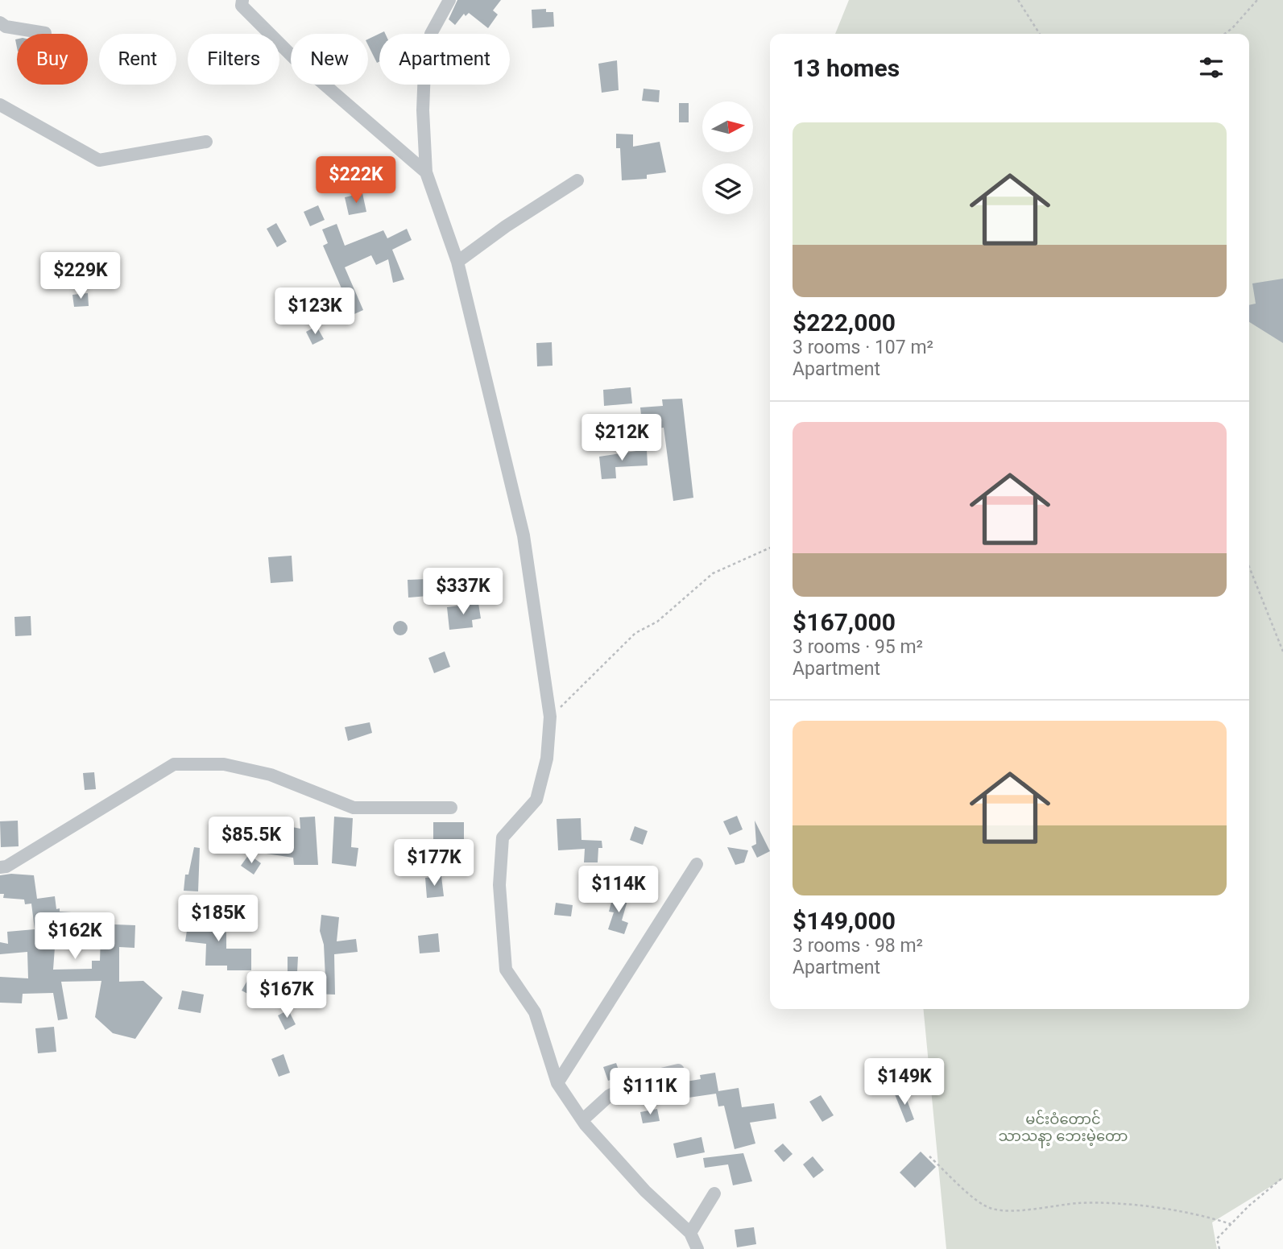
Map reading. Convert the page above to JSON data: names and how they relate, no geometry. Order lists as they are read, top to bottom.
{
  "parks": ["မင်းဝံတောင် သာသနာ့ ‌ဘေးမဲ့တော"],
  "north": "right",
  "page": {
    "chip": [
      "Buy",
      "Rent",
      "Filters",
      "New",
      "Apartment"
    ],
    "heading": "13 homes",
    "list": [
      {
        "name": "$222,000",
        "note": "3 rooms · 107 m² · Apartment"
      },
      {
        "name": "$167,000",
        "note": "3 rooms · 95 m² · Apartment"
      },
      {
        "name": "$149,000",
        "note": "3 rooms · 98 m² · Apartment"
      }
    ],
    "price": [
      "$222K",
      "$229K",
      "$123K",
      "$212K",
      "$337K",
      "$85.5K",
      "$177K",
      "$114K",
      "$185K",
      "$162K",
      "$167K",
      "$149K",
      "$111K"
    ]
  }
}
